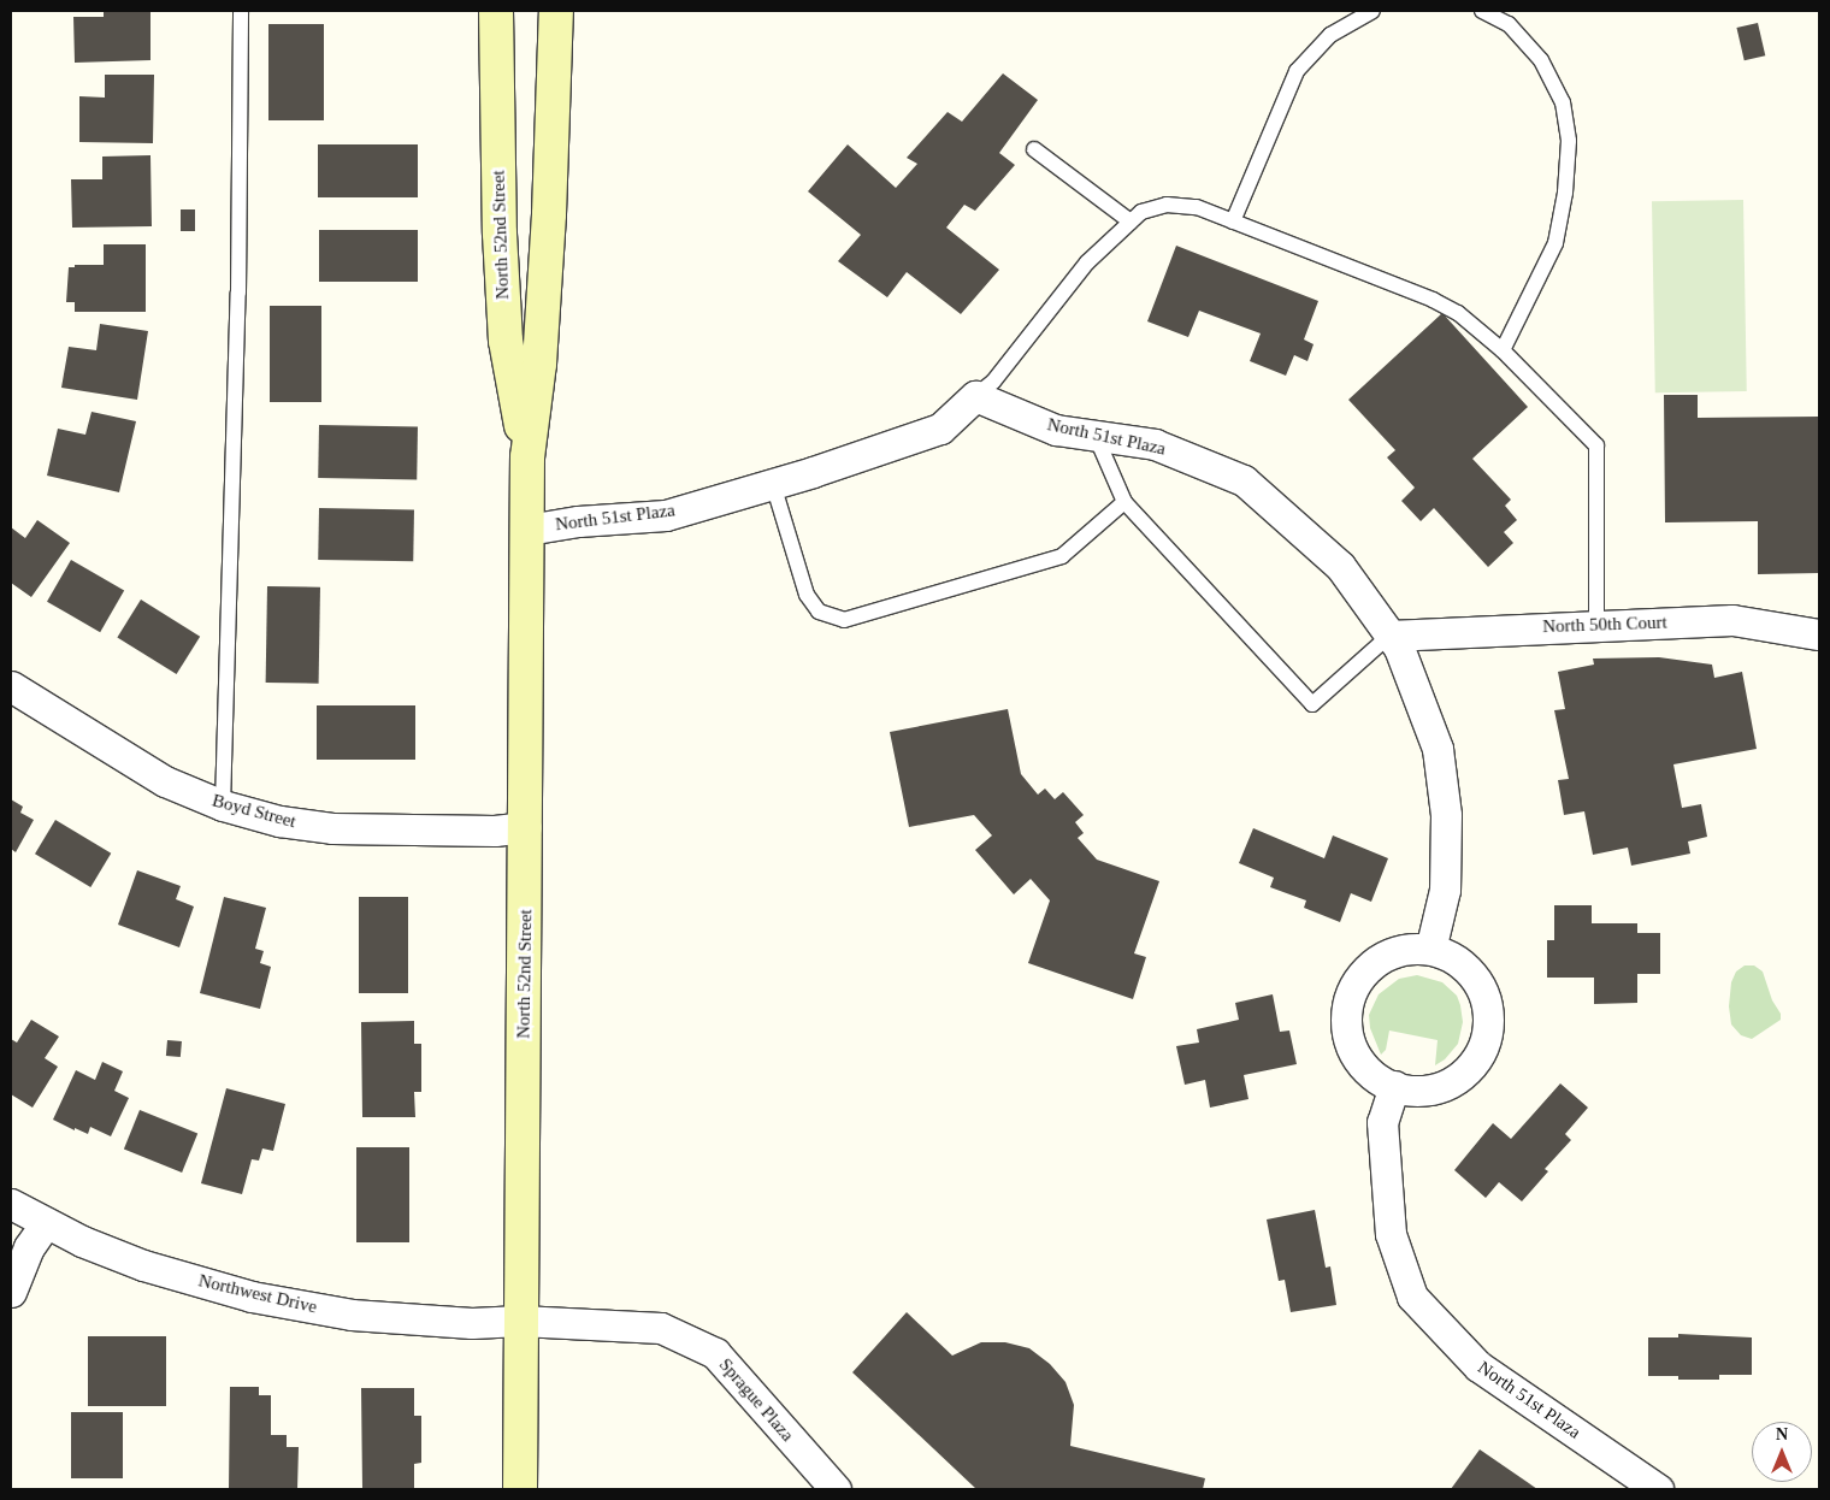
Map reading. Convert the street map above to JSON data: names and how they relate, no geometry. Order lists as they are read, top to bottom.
{
  "streets": {
    "main road": ["North 52nd Street"],
    "street": [
      "North 51st Plaza",
      "North 50th Court",
      "Boyd Street",
      "Northwest Drive",
      "Sprague Plaza"
    ]
  },
  "crossings": [
    ["North 52nd Street", "North 51st Plaza"],
    ["North 52nd Street", "Boyd Street"],
    ["North 52nd Street", "Northwest Drive"],
    ["North 52nd Street", "Sprague Plaza"],
    ["North 51st Plaza", "North 50th Court"],
    ["Northwest Drive", "Sprague Plaza"]
  ],
  "north": "top"
}
